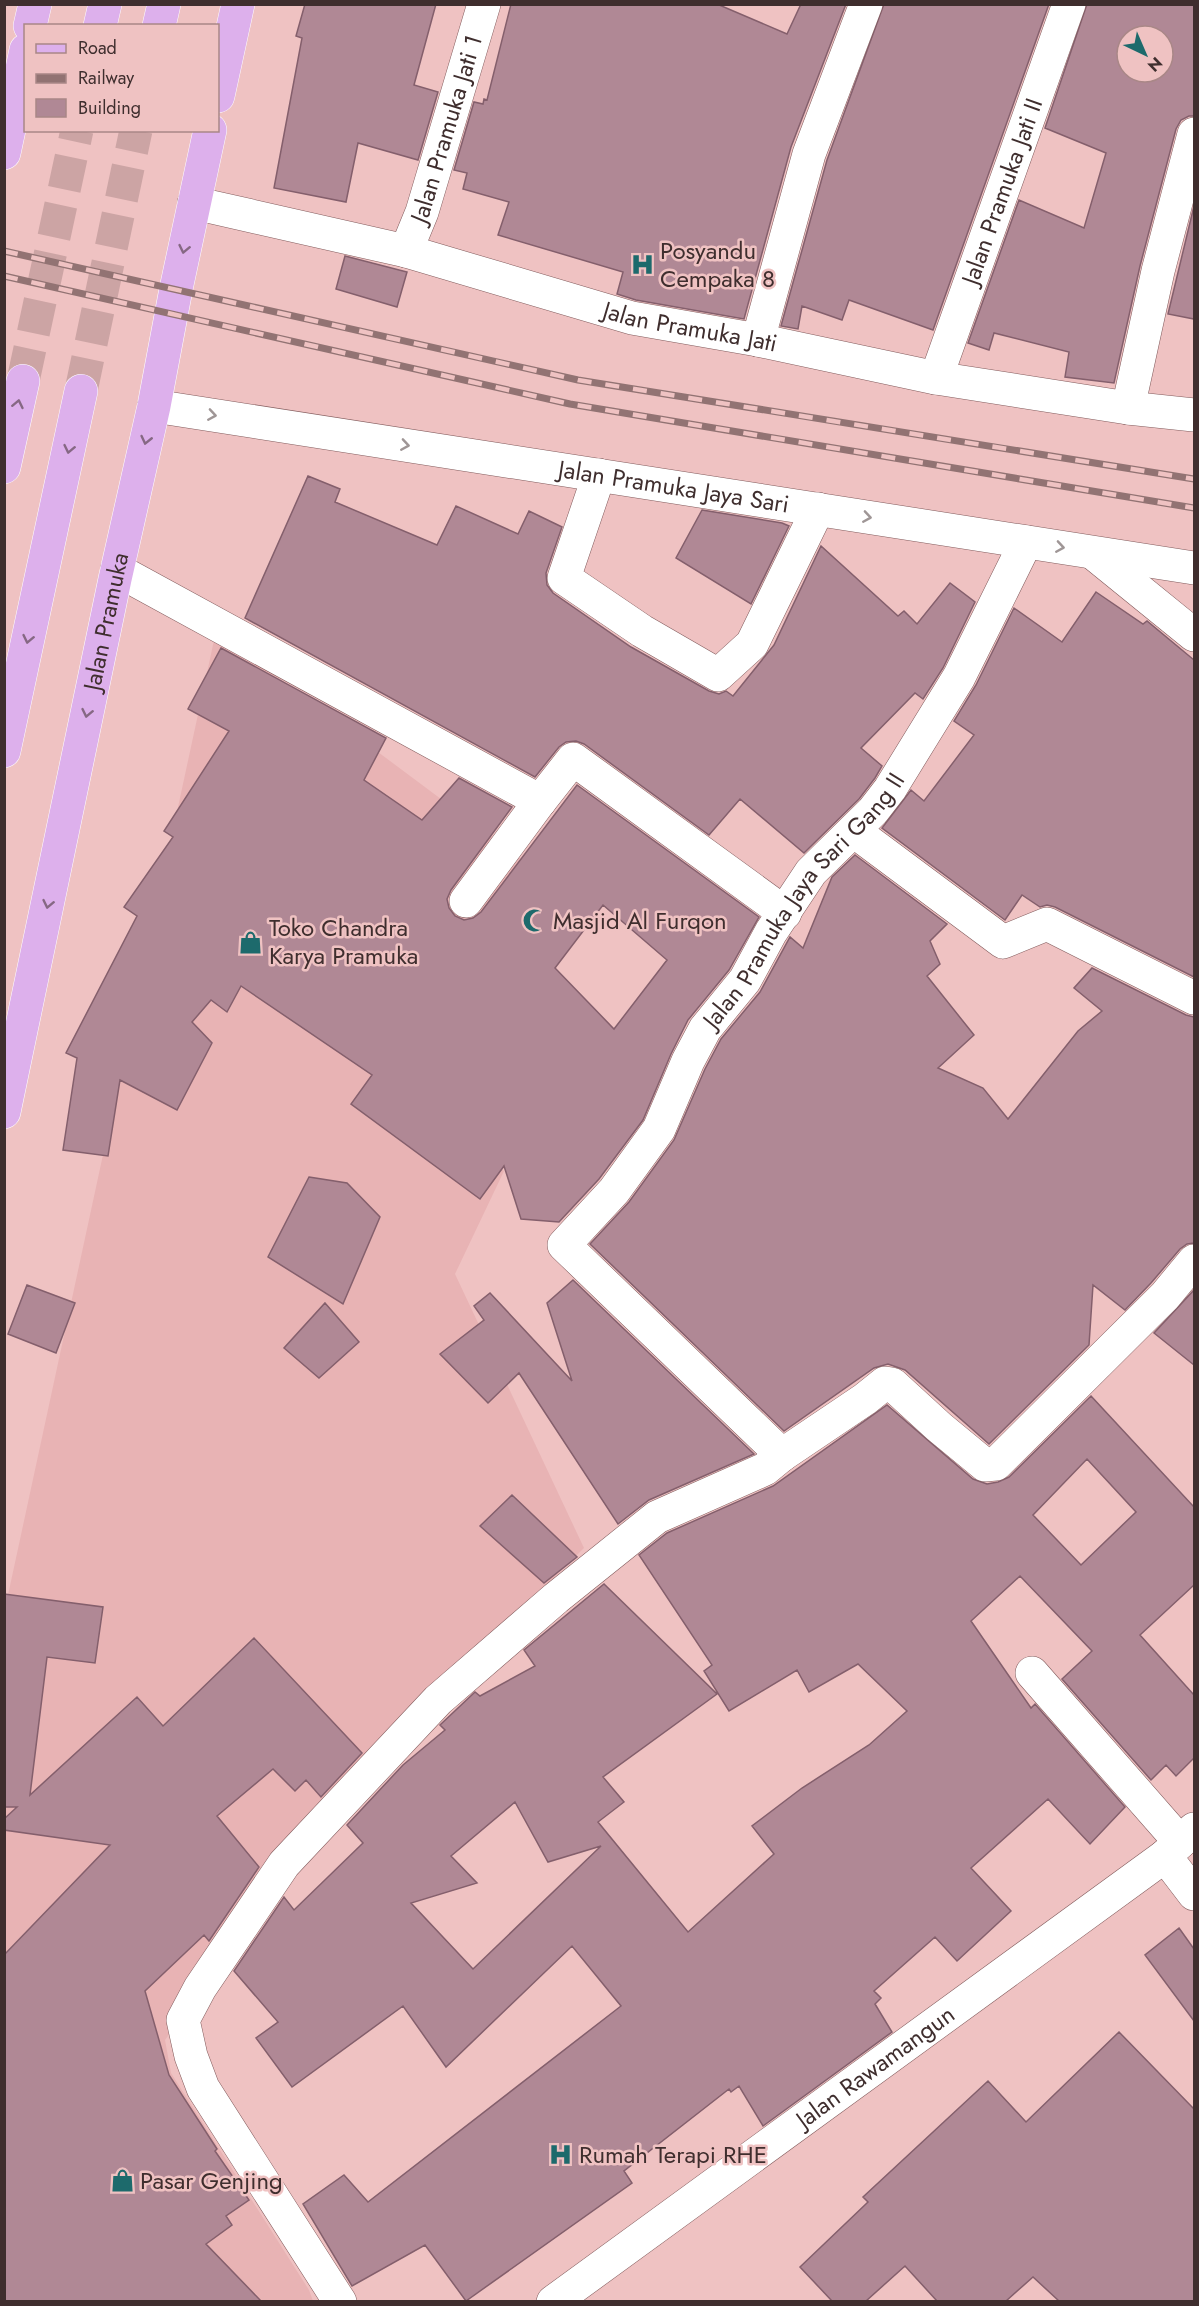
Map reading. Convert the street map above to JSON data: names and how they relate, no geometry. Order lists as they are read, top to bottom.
{
  "streets": {
    "main road": ["Jalan Pramuka"],
    "street": [
      "Jalan Pramuka Jati 1",
      "Jalan Pramuka Jati II",
      "Jalan Pramuka Jati",
      "Jalan Pramuka Jaya Sari",
      "Jalan Pramuka Jaya Sari Gang II",
      "Jalan Rawamangun"
    ]
  },
  "crossings": [
    ["Jalan Pramuka Jati 1", "Jalan Pramuka Jati"],
    ["Jalan Pramuka Jati II", "Jalan Pramuka Jati"],
    ["Jalan Pramuka Jati", "Jalan Pramuka"],
    ["Jalan Pramuka Jaya Sari", "Jalan Pramuka"],
    ["Jalan Pramuka Jaya Sari", "Jalan Pramuka Jaya Sari Gang II"]
  ],
  "places": {
    "hospital": ["Posyandu Cempaka 8", "Rumah Terapi RHE"],
    "mosque": ["Masjid Al Furqon"],
    "shop": ["Toko Chandra Karya Pramuka", "Pasar Genjing"]
  },
  "legend": ["Road", "Railway", "Building"],
  "north": "bottom right"
}
